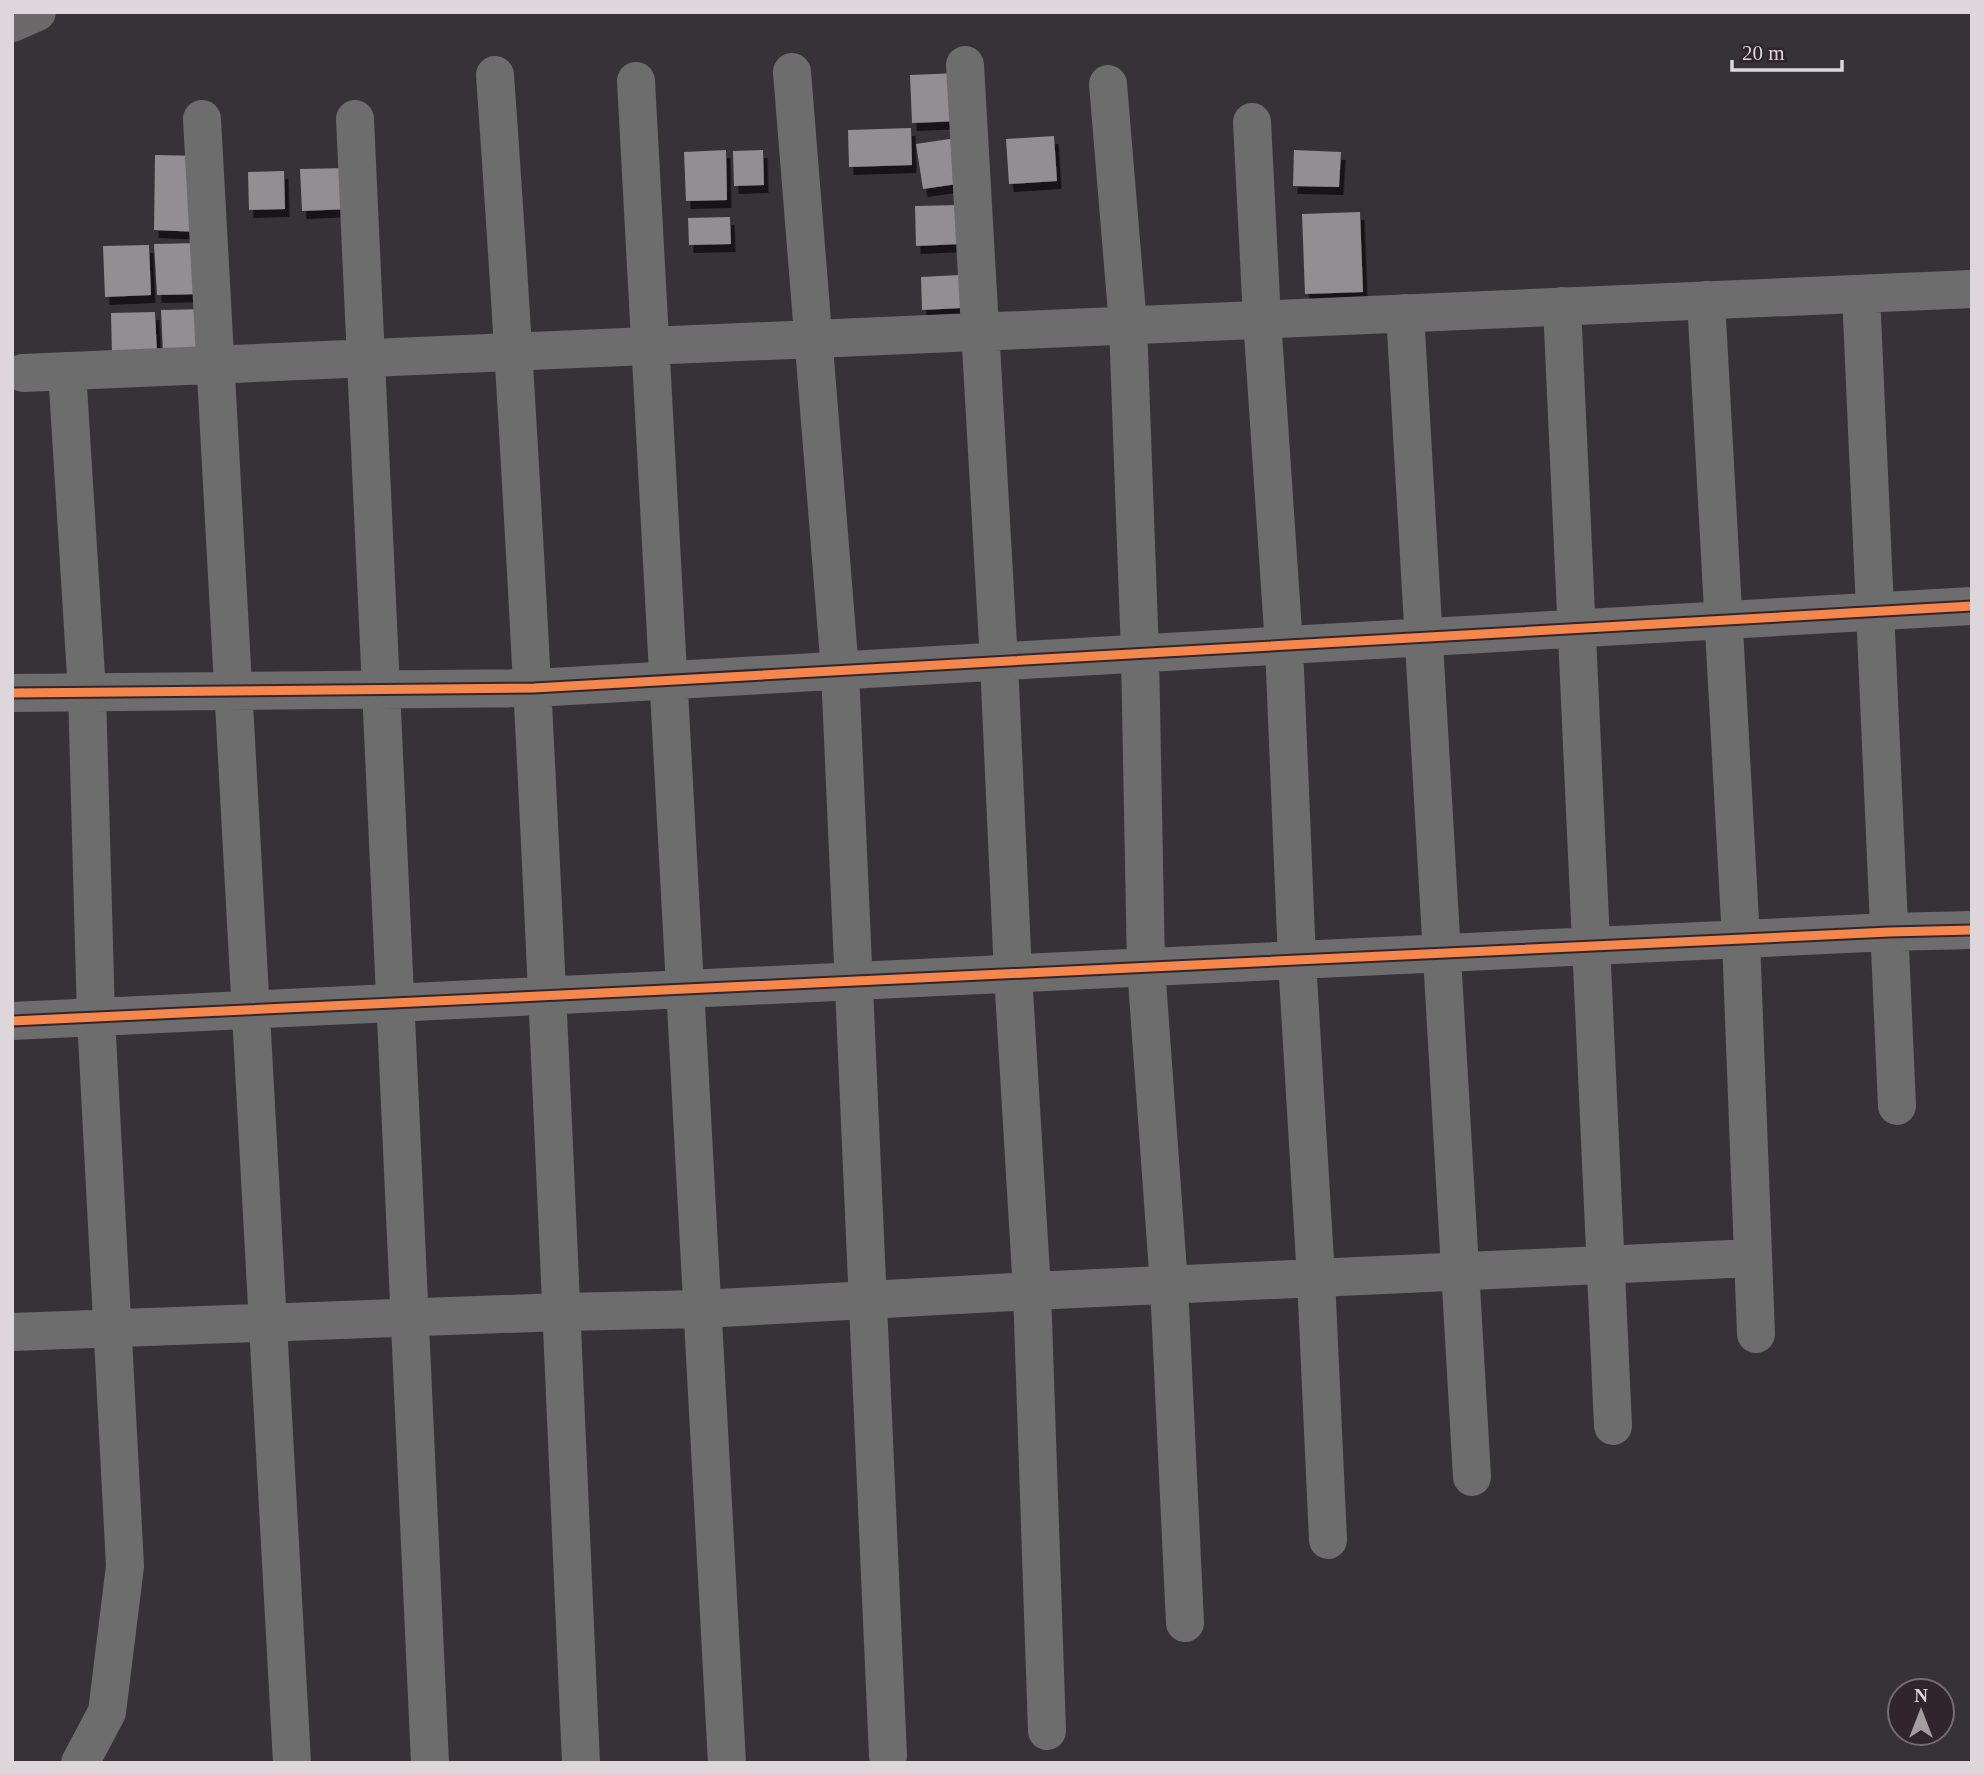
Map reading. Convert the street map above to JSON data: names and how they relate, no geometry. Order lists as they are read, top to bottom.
{
  "scale_bar": "20 m",
  "north": "top"
}
